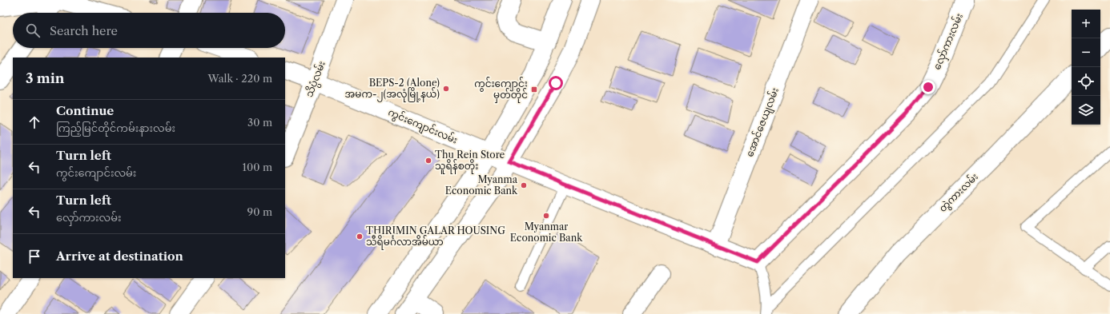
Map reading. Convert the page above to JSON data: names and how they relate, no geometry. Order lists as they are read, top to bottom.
{
  "streets": {
    "street": [
      "လှော်ကားလမ်း",
      "သိပ္ပံလမ်း",
      "အောင်ဇေယျလမ်း",
      "ကွင်းကျောင်းလမ်း",
      "တွဲကားလမ်း"
    ]
  },
  "crossings": [
    ["လှော်ကားလမ်း", "ကွင်းကျောင်းလမ်း"],
    ["သိပ္ပံလမ်း", "ကွင်းကျောင်းလမ်း"],
    ["အောင်ဇေယျလမ်း", "ကွင်းကျောင်းလမ်း"]
  ],
  "places": {
    "other": [
      "BEPS-2 (Alone) အမက-၂(အလုံမြို့နယ်)",
      "Thu Rein Store သူရိန်စတိုး",
      "Myanma Economic Bank",
      "Myanmar Economic Bank",
      "THIRIMIN GALAR HOUSING သီရိမင်္ဂလာအိမ်ယာ"
    ],
    "transit": ["ကွင်းကျောင်း မှတ်တိုင်"]
  },
  "page": {
    "map_buttons": ["+", "−"],
    "search": "Search here",
    "heading": ["3 min", "Walk · 220 m"],
    "list": [
      ["Continue", "ကြည့်မြင်တိုင်ကမ်းနားလမ်း", "30 m"],
      ["Turn left", "ကွင်းကျောင်းလမ်း", "100 m"],
      ["Turn left", "လှော်ကားလမ်း", "90 m"],
      "Arrive at destination"
    ]
  }
}
